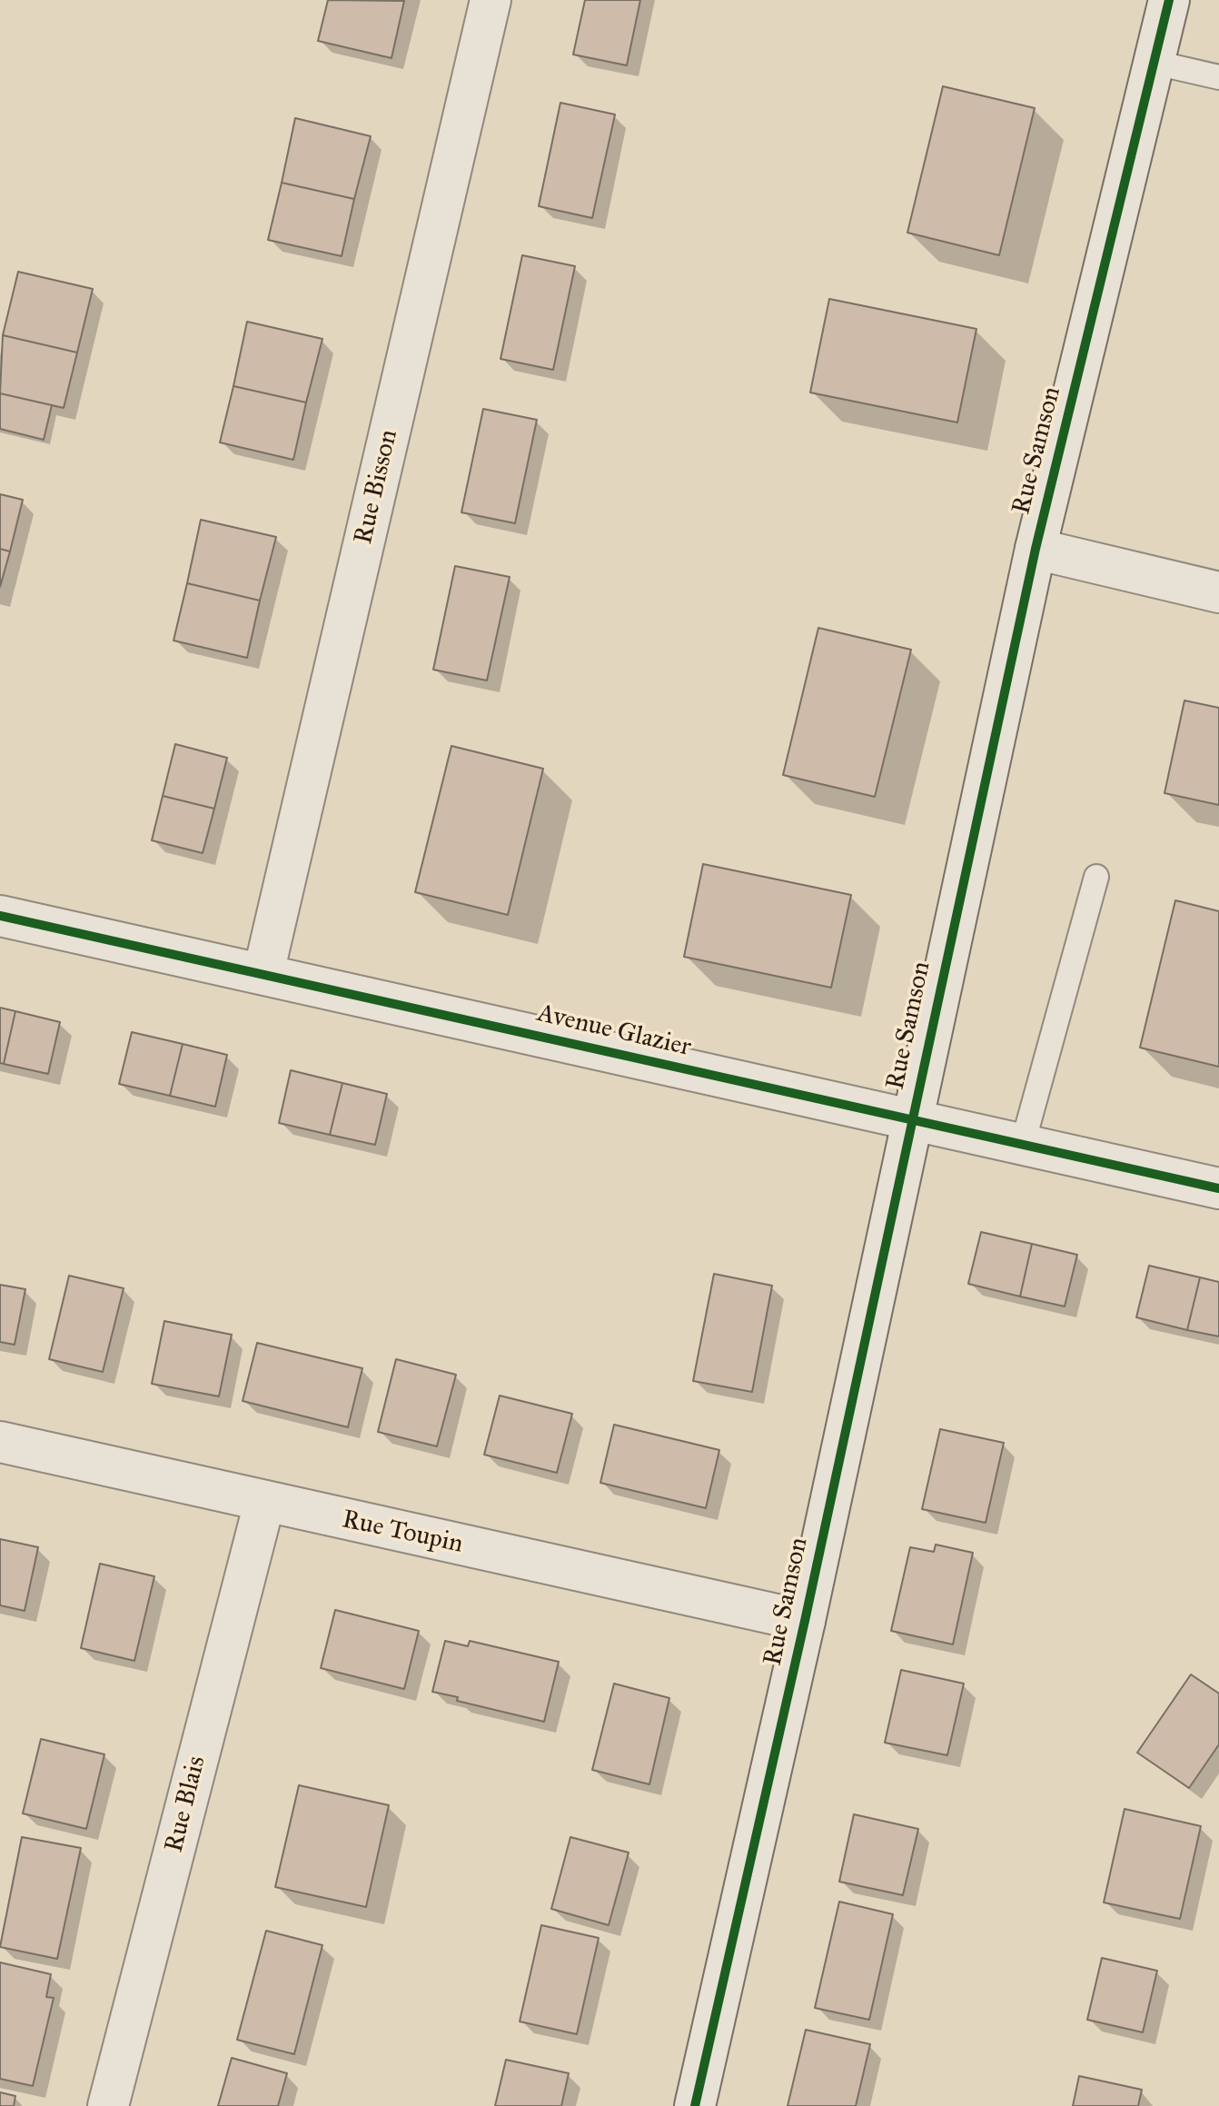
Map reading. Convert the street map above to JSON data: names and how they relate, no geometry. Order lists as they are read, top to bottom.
{
  "streets": {
    "street": [
      "Rue Samson",
      "Rue Bisson",
      "Avenue Glazier",
      "Rue Toupin",
      "Rue Blais"
    ]
  },
  "crossings": [
    ["Rue Samson", "Avenue Glazier"],
    ["Rue Samson", "Rue Toupin"],
    ["Rue Bisson", "Avenue Glazier"],
    ["Rue Toupin", "Rue Blais"]
  ]
}
